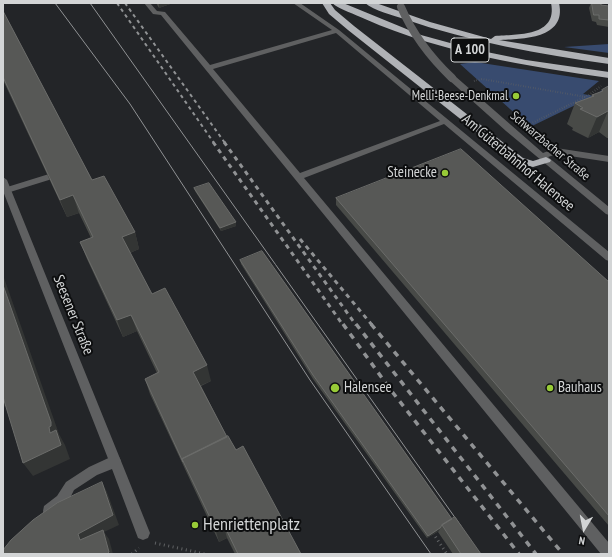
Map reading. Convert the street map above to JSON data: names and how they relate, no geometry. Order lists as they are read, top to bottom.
{
  "streets": {
    "highway": ["A 100"],
    "street": ["Schwarzbacher Straße", "Am Güterbahnhof Halensee", "Seesener Straße"]
  },
  "places": [
    "Melli-Beese-Denkmal",
    "Steinecke",
    "Halensee",
    "Bauhaus",
    "Henriettenplatz"
  ],
  "north": "bottom"
}
